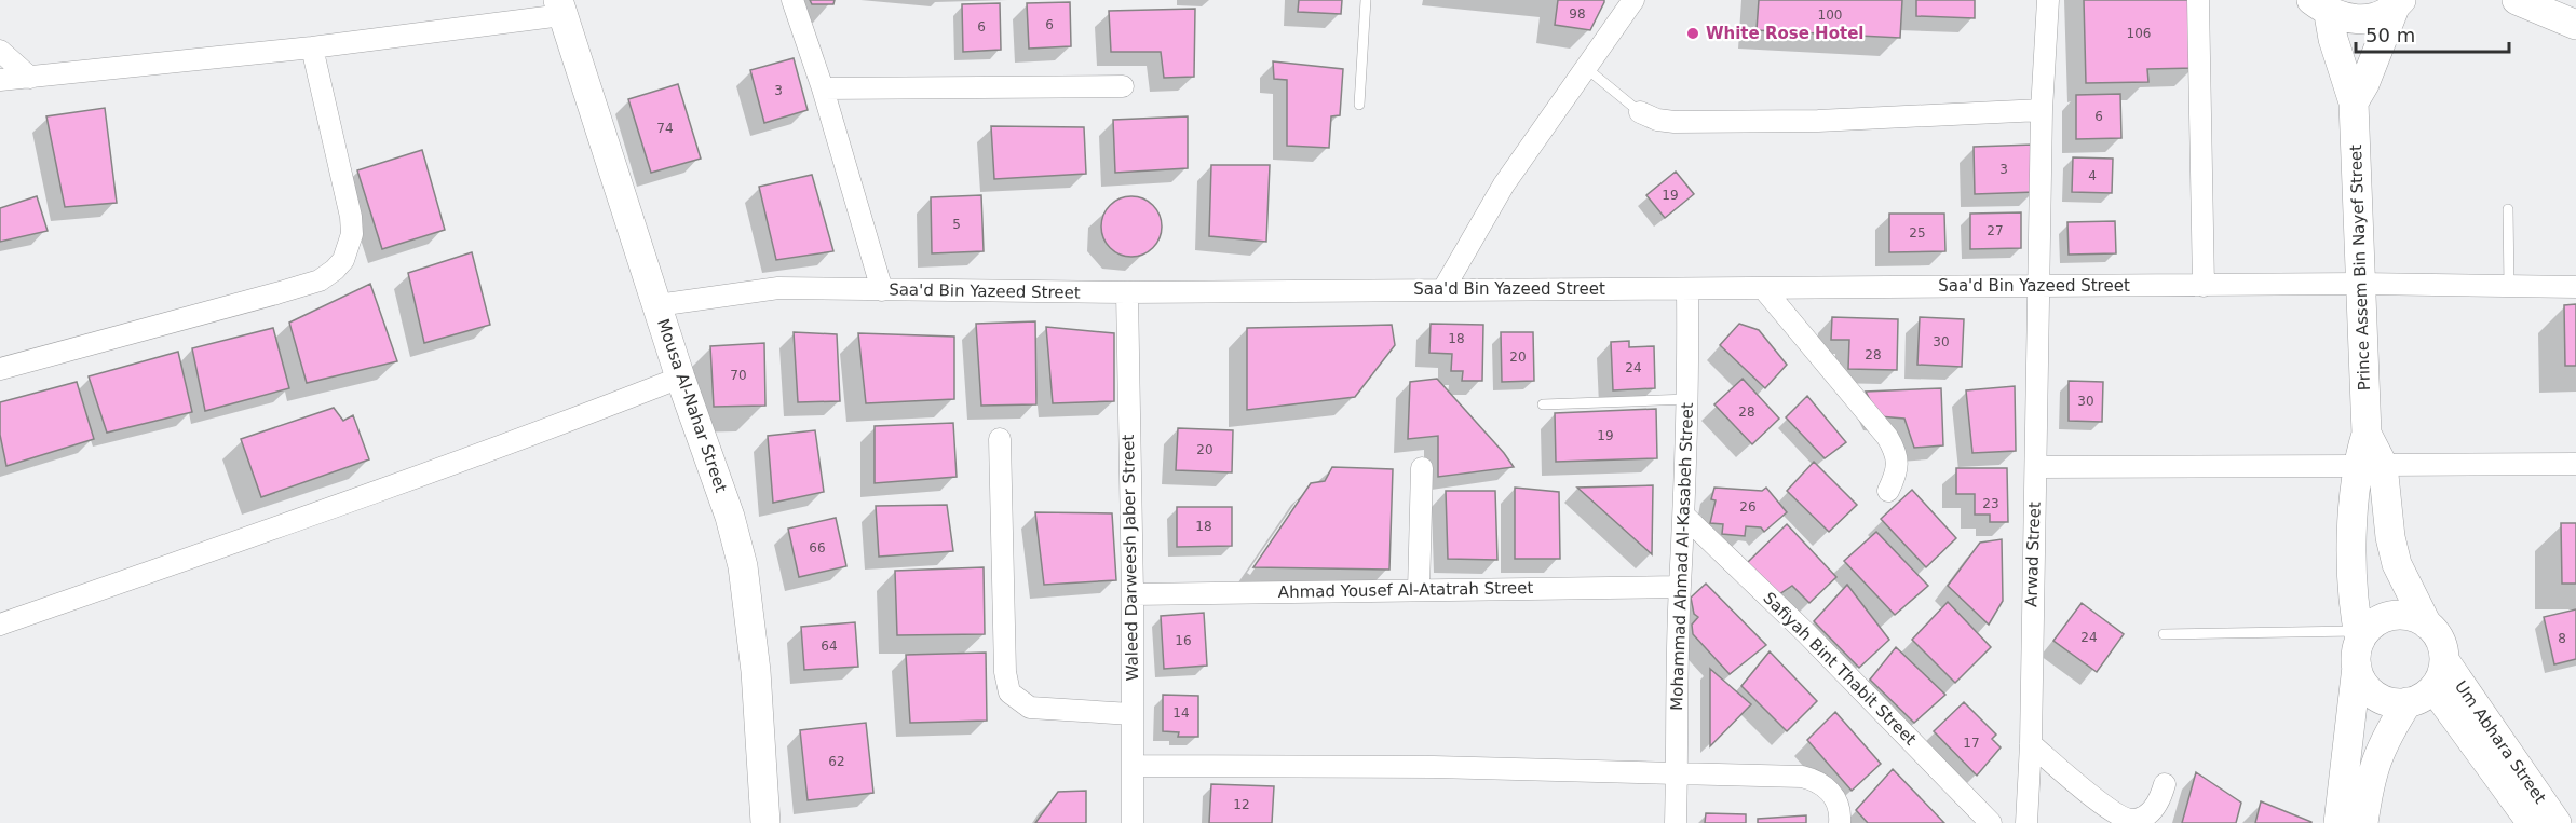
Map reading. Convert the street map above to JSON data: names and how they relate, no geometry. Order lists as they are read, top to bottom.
{
  "streets": {
    "street": [
      "Prince Assem Bin Nayef Street",
      "Saa'd Bin Yazeed Street",
      "Mousa Al-Nahar Street",
      "Arwad Street",
      "Mohammad Ahmad Al-Kasabeh Street",
      "Waleed Darweesh Jaber Street",
      "Ahmad Yousef Al-Atatrah Street",
      "Safiyah Bint Thabit Street",
      "Um Abhara Street"
    ]
  },
  "crossings": [
    ["Prince Assem Bin Nayef Street", "Saa'd Bin Yazeed Street"],
    ["Prince Assem Bin Nayef Street", "Um Abhara Street"],
    ["Saa'd Bin Yazeed Street", "Mousa Al-Nahar Street"],
    ["Saa'd Bin Yazeed Street", "Arwad Street"],
    ["Saa'd Bin Yazeed Street", "Mohammad Ahmad Al-Kasabeh Street"],
    ["Saa'd Bin Yazeed Street", "Waleed Darweesh Jaber Street"],
    ["Mohammad Ahmad Al-Kasabeh Street", "Ahmad Yousef Al-Atatrah Street"],
    ["Mohammad Ahmad Al-Kasabeh Street", "Safiyah Bint Thabit Street"],
    ["Waleed Darweesh Jaber Street", "Ahmad Yousef Al-Atatrah Street"]
  ],
  "places": ["White Rose Hotel"],
  "house_numbers": [
    "98",
    "100",
    "6",
    "6",
    "106",
    "3",
    "6",
    "74",
    "3",
    "4",
    "19",
    "5",
    "27",
    "25",
    "18",
    "30",
    "28",
    "20",
    "24",
    "70",
    "30",
    "28",
    "19",
    "20",
    "23",
    "26",
    "18",
    "66",
    "24",
    "8",
    "16",
    "64",
    "14",
    "17",
    "62",
    "12"
  ],
  "scale_bar": "50 m"
}
